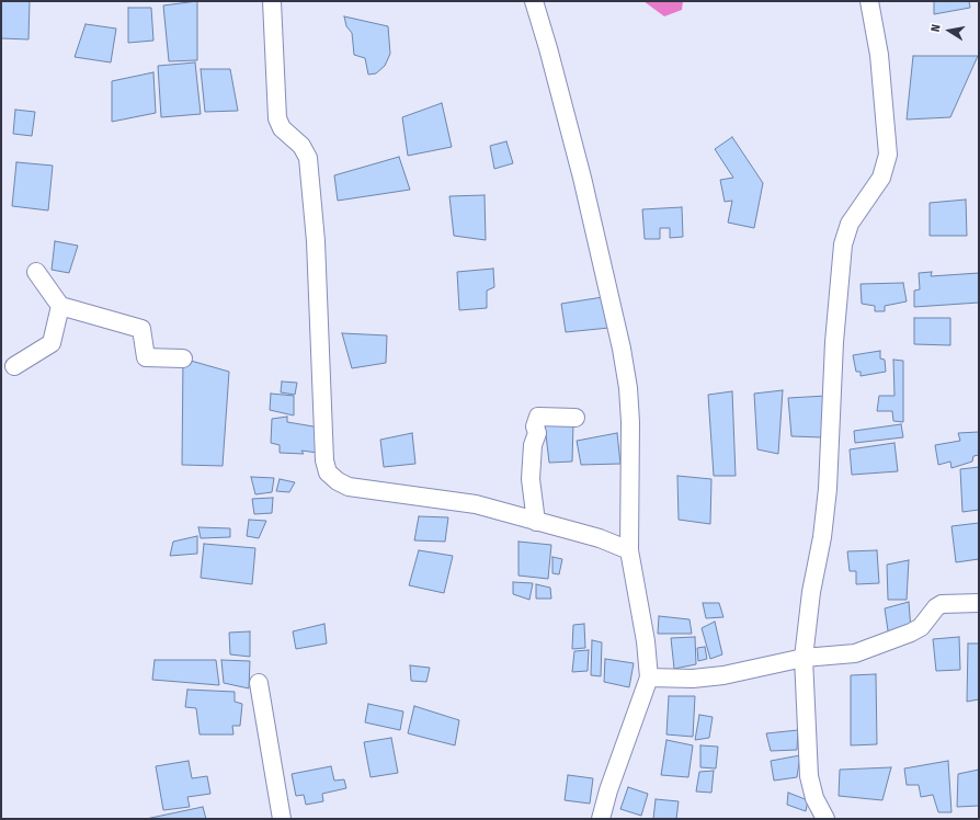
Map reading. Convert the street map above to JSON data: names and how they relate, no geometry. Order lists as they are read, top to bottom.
{
  "north": "left"
}
